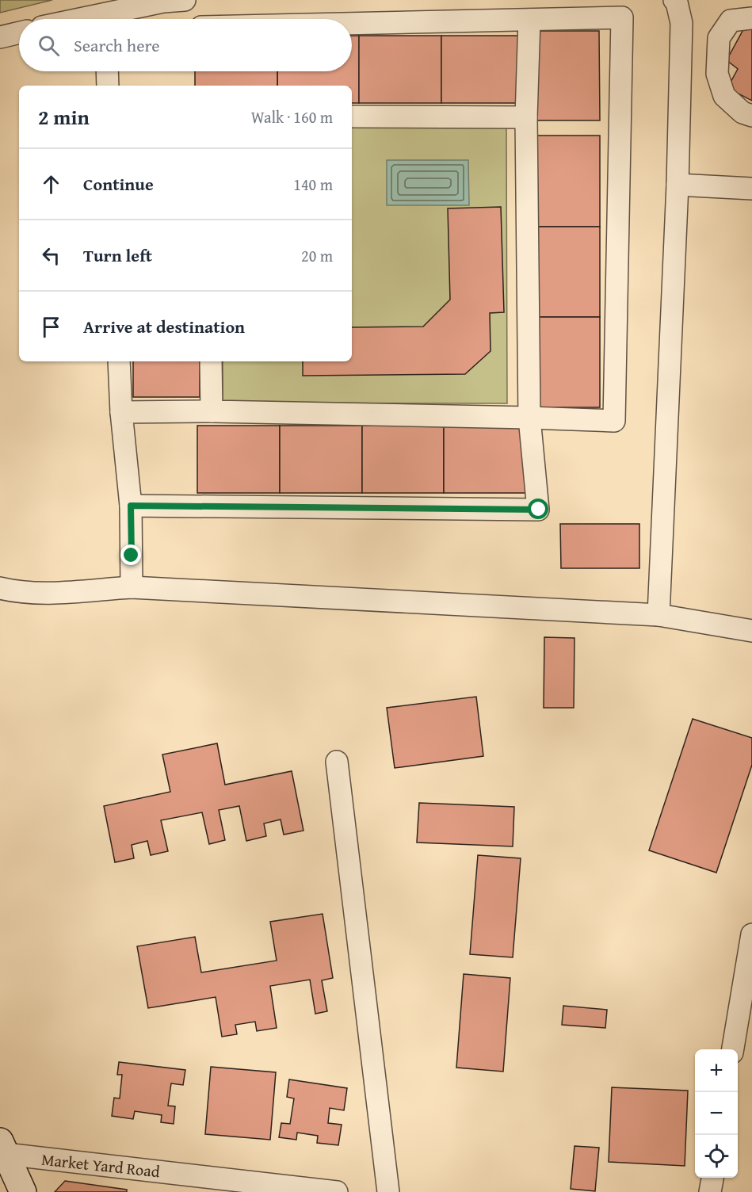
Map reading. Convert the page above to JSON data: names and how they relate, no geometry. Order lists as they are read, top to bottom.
{
  "streets": {
    "street": ["Market Yard Road"]
  },
  "page": {
    "search": "Search here",
    "heading": ["2 min", "Walk · 160 m"],
    "list": [
      ["Continue", "140 m"],
      ["Turn left", "20 m"],
      "Arrive at destination"
    ],
    "map_buttons": ["+", "−"]
  }
}
